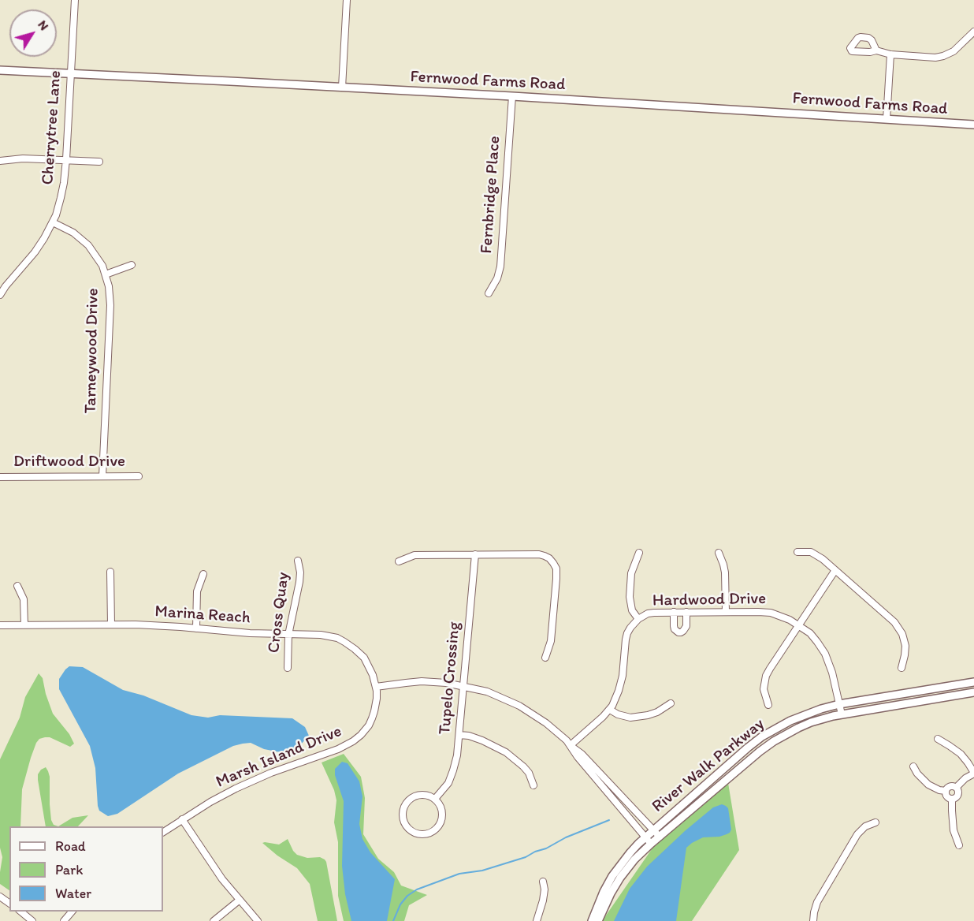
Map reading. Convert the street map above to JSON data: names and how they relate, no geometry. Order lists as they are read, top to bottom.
{
  "streets": {
    "street": [
      "Fernwood Farms Road",
      "Cherrytree Lane",
      "Fernbridge Place",
      "Tarneywood Drive",
      "Driftwood Drive",
      "Hardwood Drive",
      "Cross Quay",
      "Marina Reach",
      "Tupelo Crossing",
      "Marsh Island Drive",
      "River Walk Parkway"
    ]
  },
  "crossings": [
    ["Fernwood Farms Road", "Cherrytree Lane"],
    ["Fernwood Farms Road", "Fernbridge Place"],
    ["Cherrytree Lane", "Tarneywood Drive"],
    ["Tarneywood Drive", "Driftwood Drive"],
    ["Hardwood Drive", "River Walk Parkway"],
    ["Cross Quay", "Marina Reach"],
    ["Marina Reach", "Marsh Island Drive"]
  ],
  "legend": ["Road", "Park", "Water"],
  "north": "top right"
}
